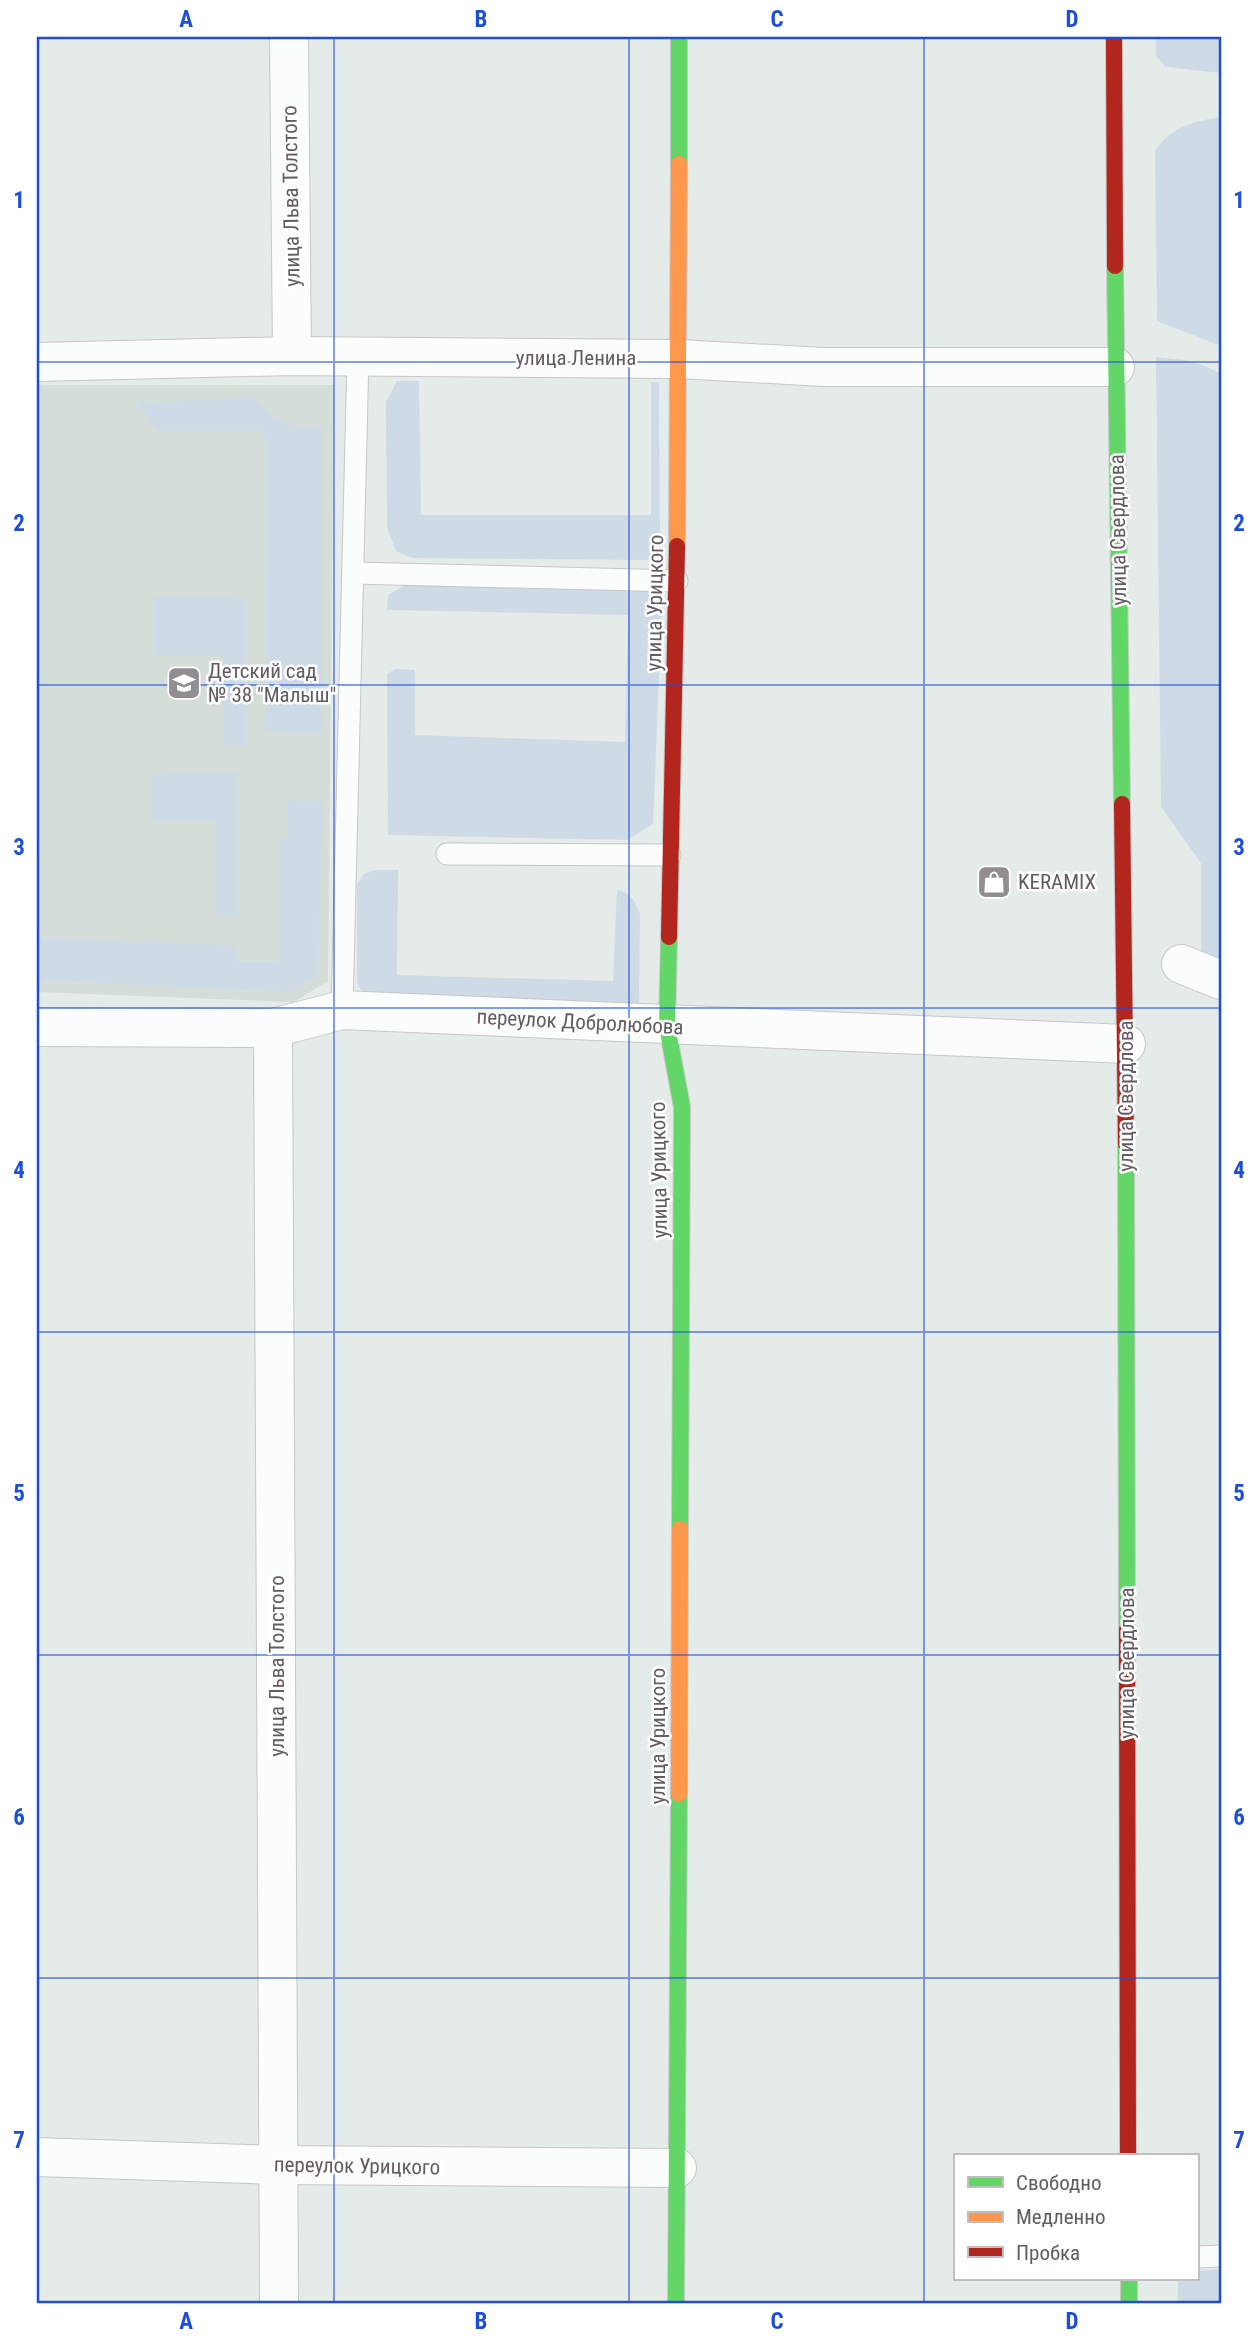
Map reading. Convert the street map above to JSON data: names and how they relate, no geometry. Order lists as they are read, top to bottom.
{
  "streets": {
    "street": [
      "улица Льва Толстого",
      "улица Ленина",
      "улица Свердлова",
      "улица Урицкого",
      "переулок Добролюбова",
      "переулок Урицкого"
    ]
  },
  "crossings": [
    ["улица Льва Толстого", "улица Ленина"],
    ["улица Льва Толстого", "переулок Добролюбова"],
    ["улица Льва Толстого", "переулок Урицкого"],
    ["улица Ленина", "улица Свердлова"],
    ["улица Ленина", "улица Урицкого"],
    ["улица Свердлова", "переулок Добролюбова"],
    ["улица Урицкого", "переулок Добролюбова"],
    ["улица Урицкого", "переулок Урицкого"]
  ],
  "places": {
    "school or university": ["Детский сад № 38 \"Малыш\""],
    "shop": ["KERAMIX"]
  },
  "legend": ["Свободно", "Медленно", "Пробка"],
  "grid": {
    "columns": [
      "A",
      "B",
      "C",
      "D"
    ],
    "rows": [
      "1",
      "2",
      "3",
      "4",
      "5",
      "6",
      "7"
    ]
  }
}
